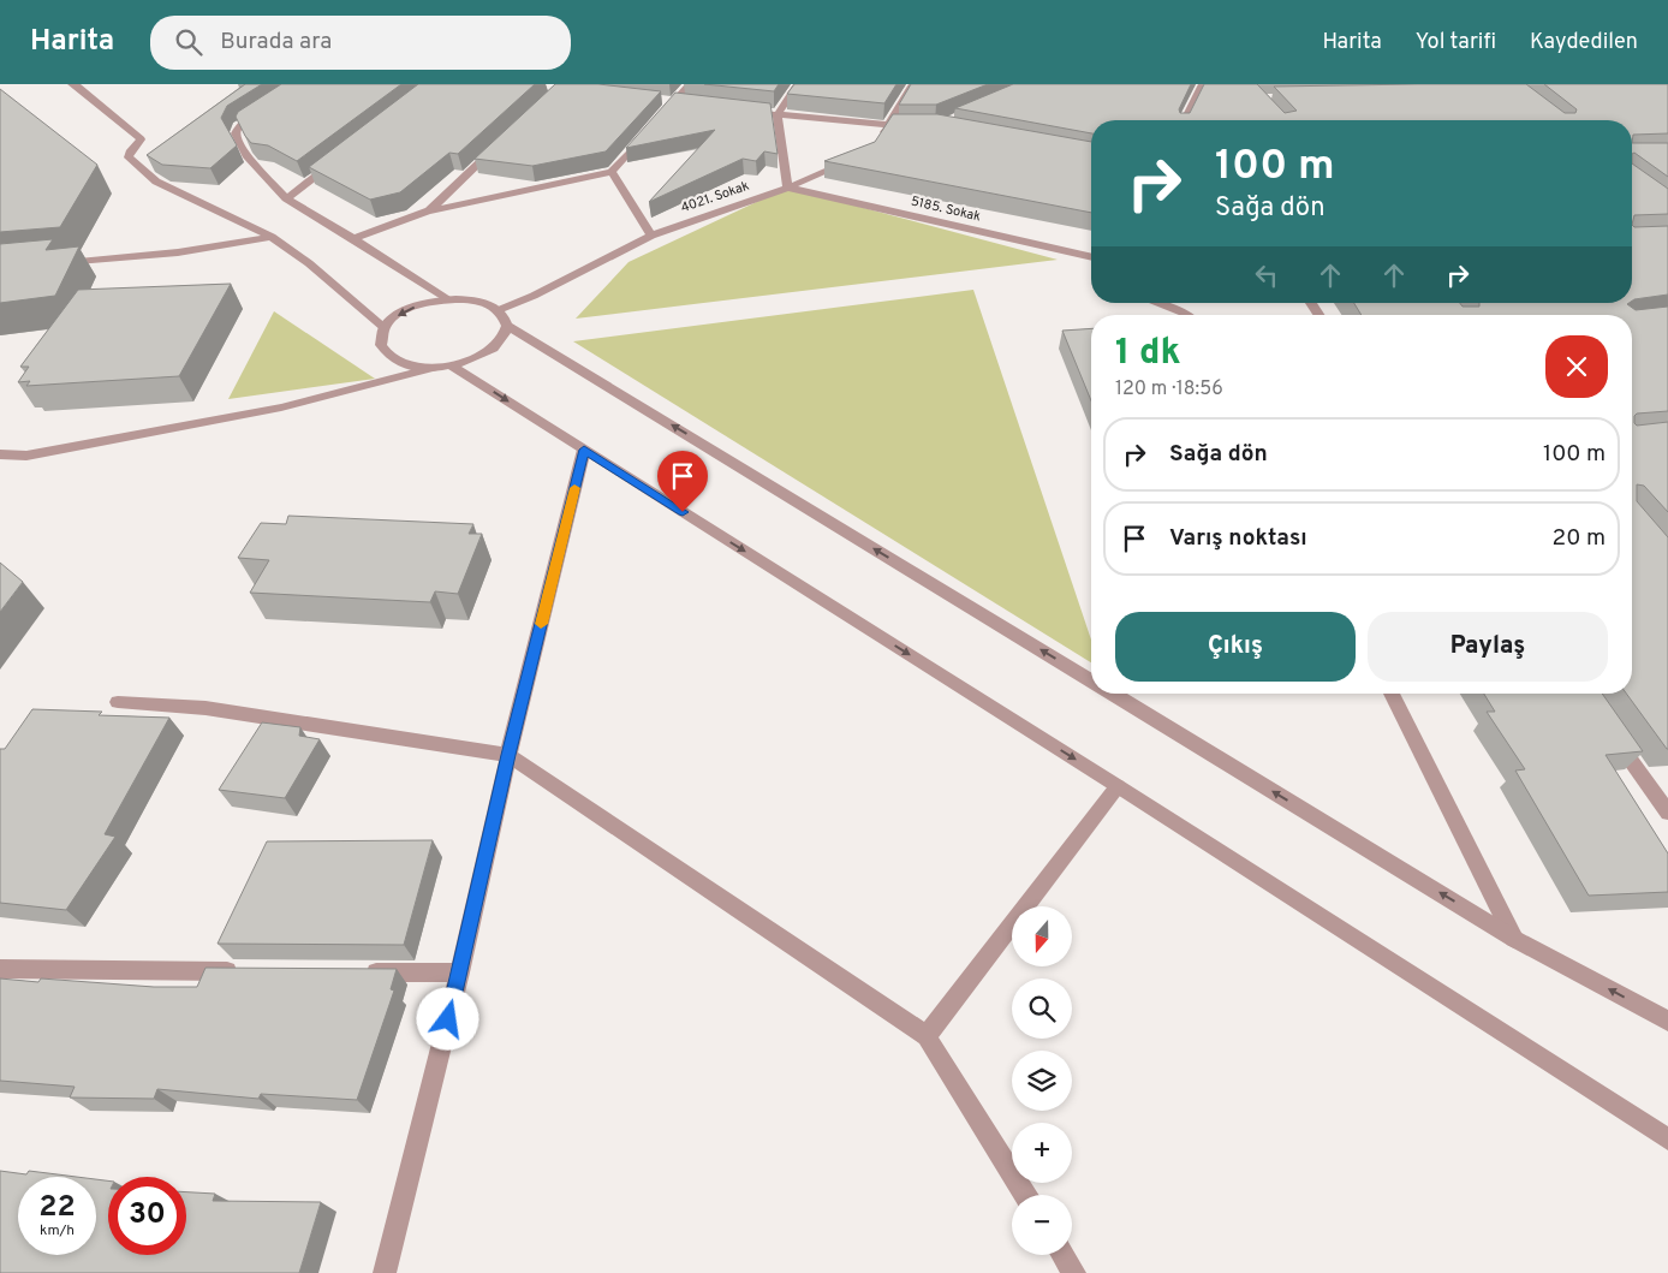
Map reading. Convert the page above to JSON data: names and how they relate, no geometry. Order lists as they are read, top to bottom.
{
  "streets": {
    "street": ["4021. Sokak", "5185. Sokak"]
  },
  "crossings": [
    ["4021. Sokak", "5185. Sokak"]
  ],
  "north": "bottom",
  "page": {
    "header": "Harita",
    "search": "Burada ara",
    "nav": ["Harita", "Yol tarifi", "Kaydedilen"],
    "turn": ["100 m", "Sağa dön"],
    "heading": ["1 dk", "120 m · 18:56"],
    "list": [
      {
        "name": "Sağa dön",
        "value": "100 m"
      },
      {
        "name": "Varış noktası",
        "value": "20 m"
      }
    ],
    "buttons": ["Çıkış", "Paylaş"],
    "map_buttons": ["+", "−"],
    "speed": "22 km/h",
    "limit": "30"
  }
}
